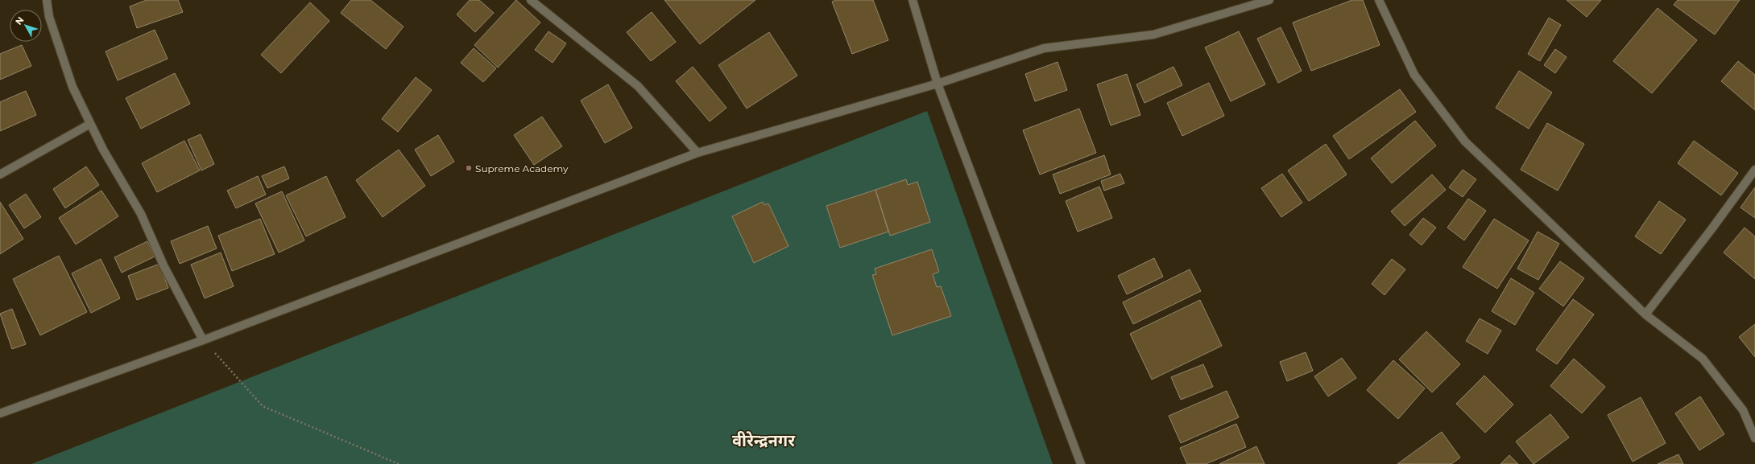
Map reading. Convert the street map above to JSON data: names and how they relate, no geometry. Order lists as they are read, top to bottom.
{
  "districts": ["वीरेन्द्रनगर"],
  "places": ["Supreme Academy"],
  "north": "top left"
}
